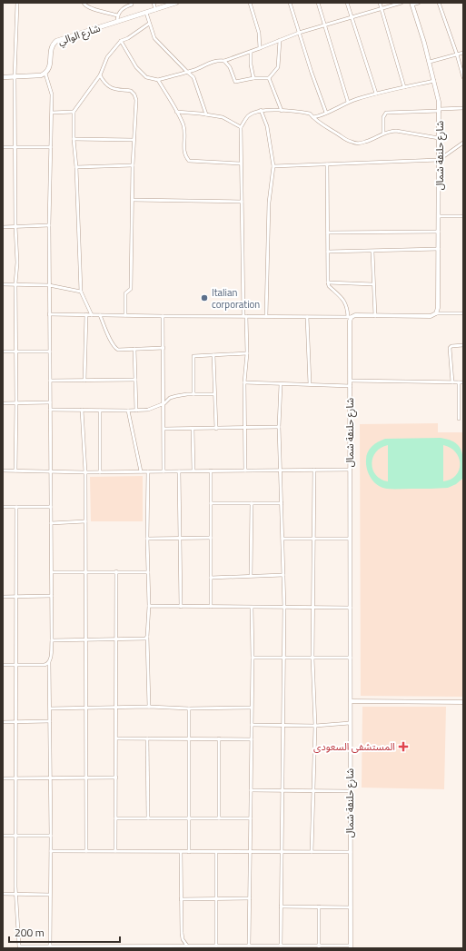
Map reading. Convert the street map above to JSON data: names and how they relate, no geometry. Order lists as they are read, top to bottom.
{
  "streets": {
    "main road": ["شارع الوالي"],
    "street": ["شارع حلنقة شمال"]
  },
  "places": {
    "other": ["Italian corporation"],
    "health": ["المستشفى السعودى"]
  },
  "scale_bar": "200 m"
}
